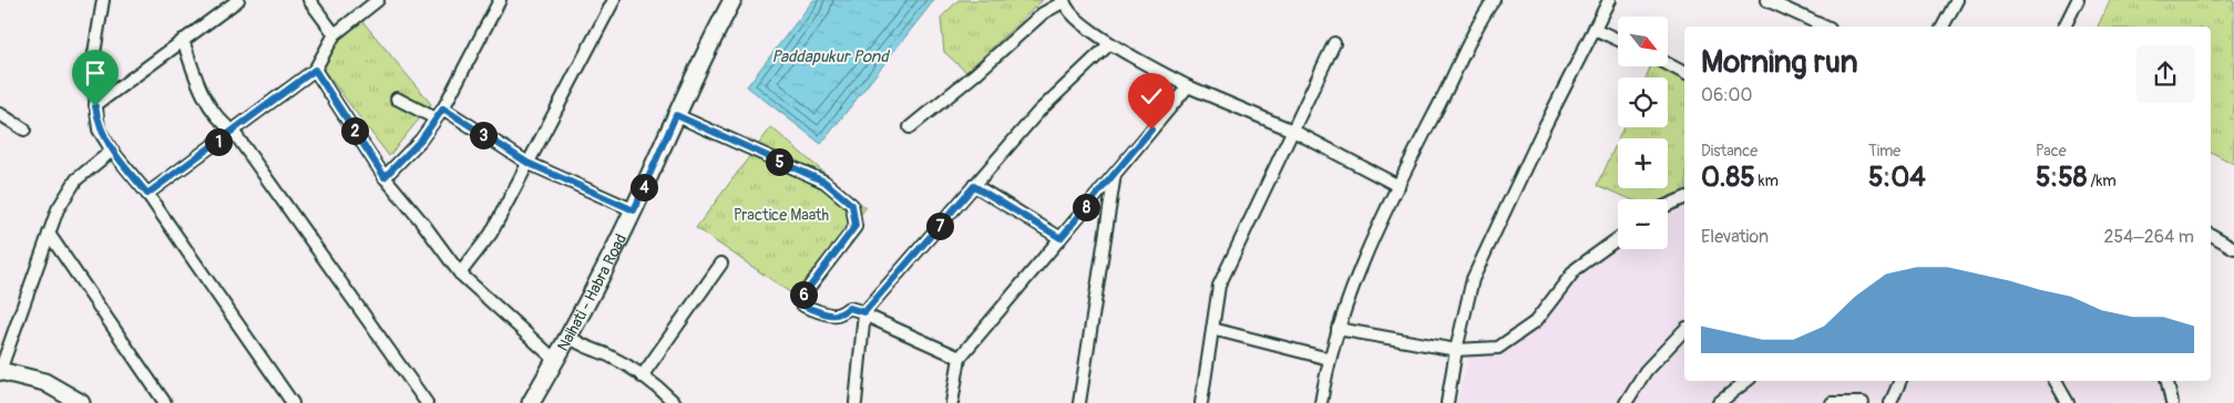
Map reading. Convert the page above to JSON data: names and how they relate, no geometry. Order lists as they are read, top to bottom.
{
  "streets": {
    "main road": ["Naihati - Habra Road"]
  },
  "water": ["Paddapukur Pond"],
  "parks": ["Practice Maath"],
  "north": "bottom right",
  "page": {
    "map_buttons": ["+", "−"],
    "heading": ["Morning run", "06:00"],
    "pins": [
      "2",
      "3",
      "1",
      "5",
      "4",
      "8",
      "7",
      "6"
    ],
    "stats": [
      ["Distance", "0.85 km"],
      ["Time", "5:04"],
      ["Pace", "5:58 /km"]
    ],
    "chart": ["Elevation", "254–264 m"]
  }
}
